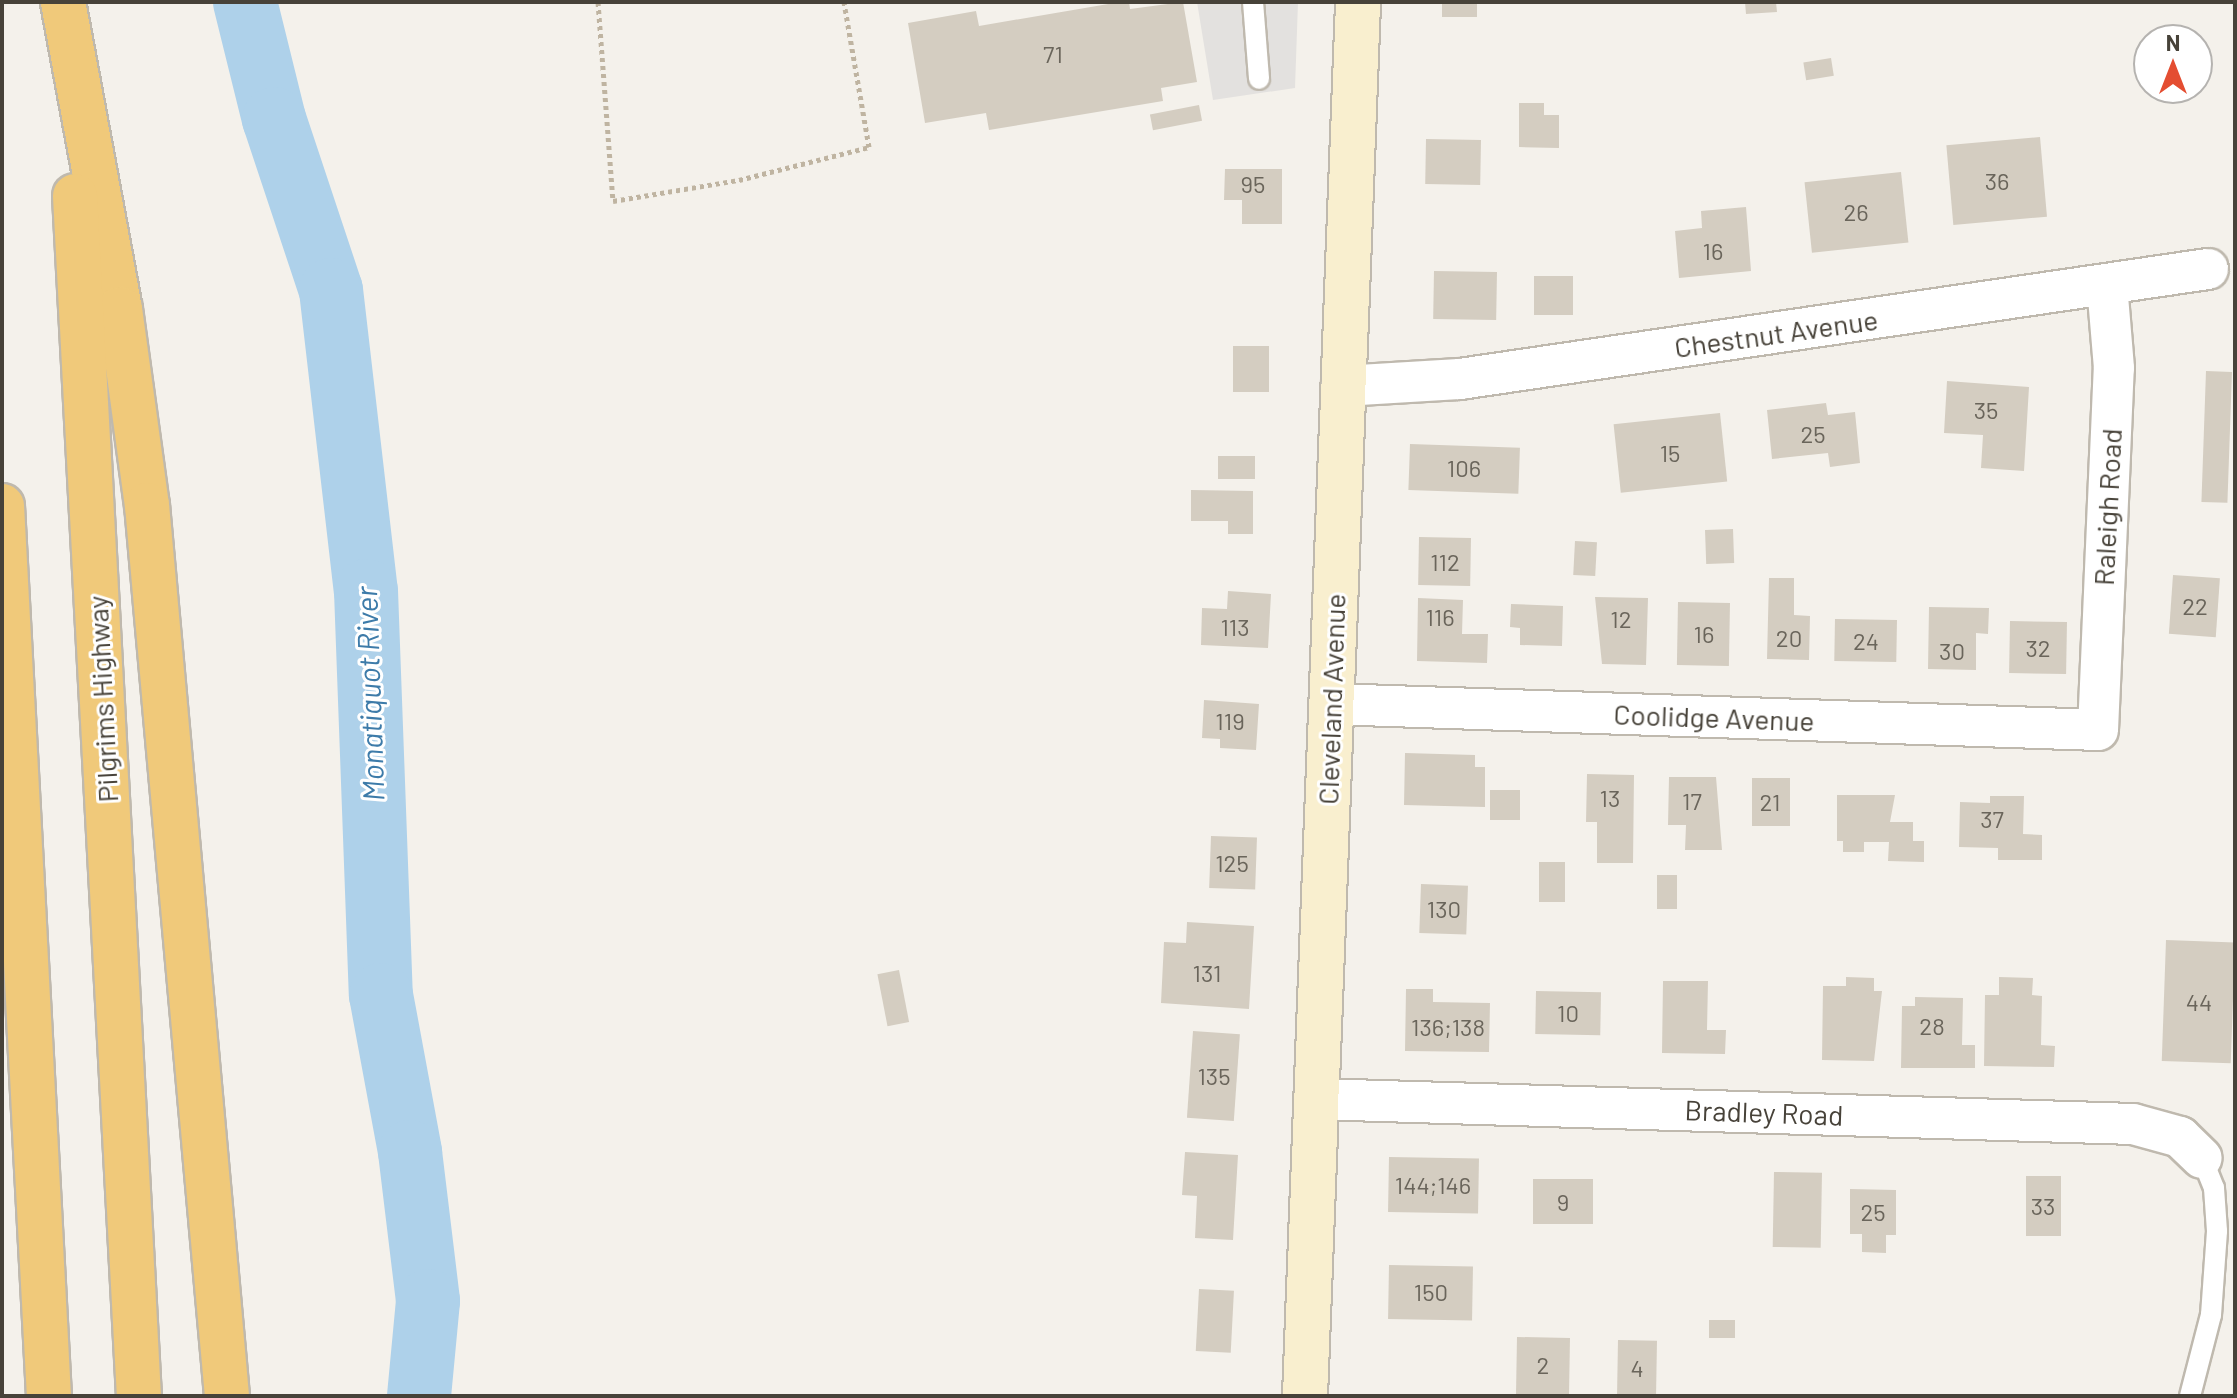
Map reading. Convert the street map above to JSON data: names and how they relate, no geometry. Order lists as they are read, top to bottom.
{
  "streets": {
    "highway": ["Pilgrims Highway"],
    "street": [
      "Chestnut Avenue",
      "Raleigh Road",
      "Cleveland Avenue",
      "Coolidge Avenue",
      "Bradley Road"
    ]
  },
  "crossings": [
    ["Chestnut Avenue", "Raleigh Road"],
    ["Chestnut Avenue", "Cleveland Avenue"],
    ["Raleigh Road", "Coolidge Avenue"],
    ["Cleveland Avenue", "Coolidge Avenue"],
    ["Cleveland Avenue", "Bradley Road"]
  ],
  "water": ["Monatiquot River"],
  "house_numbers": [
    "71",
    "36",
    "95",
    "26",
    "16",
    "35",
    "25",
    "15",
    "106",
    "112",
    "22",
    "116",
    "12",
    "113",
    "16",
    "20",
    "24",
    "32",
    "30",
    "119",
    "13",
    "17",
    "21",
    "37",
    "125",
    "130",
    "131",
    "44",
    "10",
    "28",
    "136;138",
    "135",
    "144;146",
    "9",
    "33",
    "25",
    "150",
    "2",
    "4"
  ],
  "north": "top"
}
